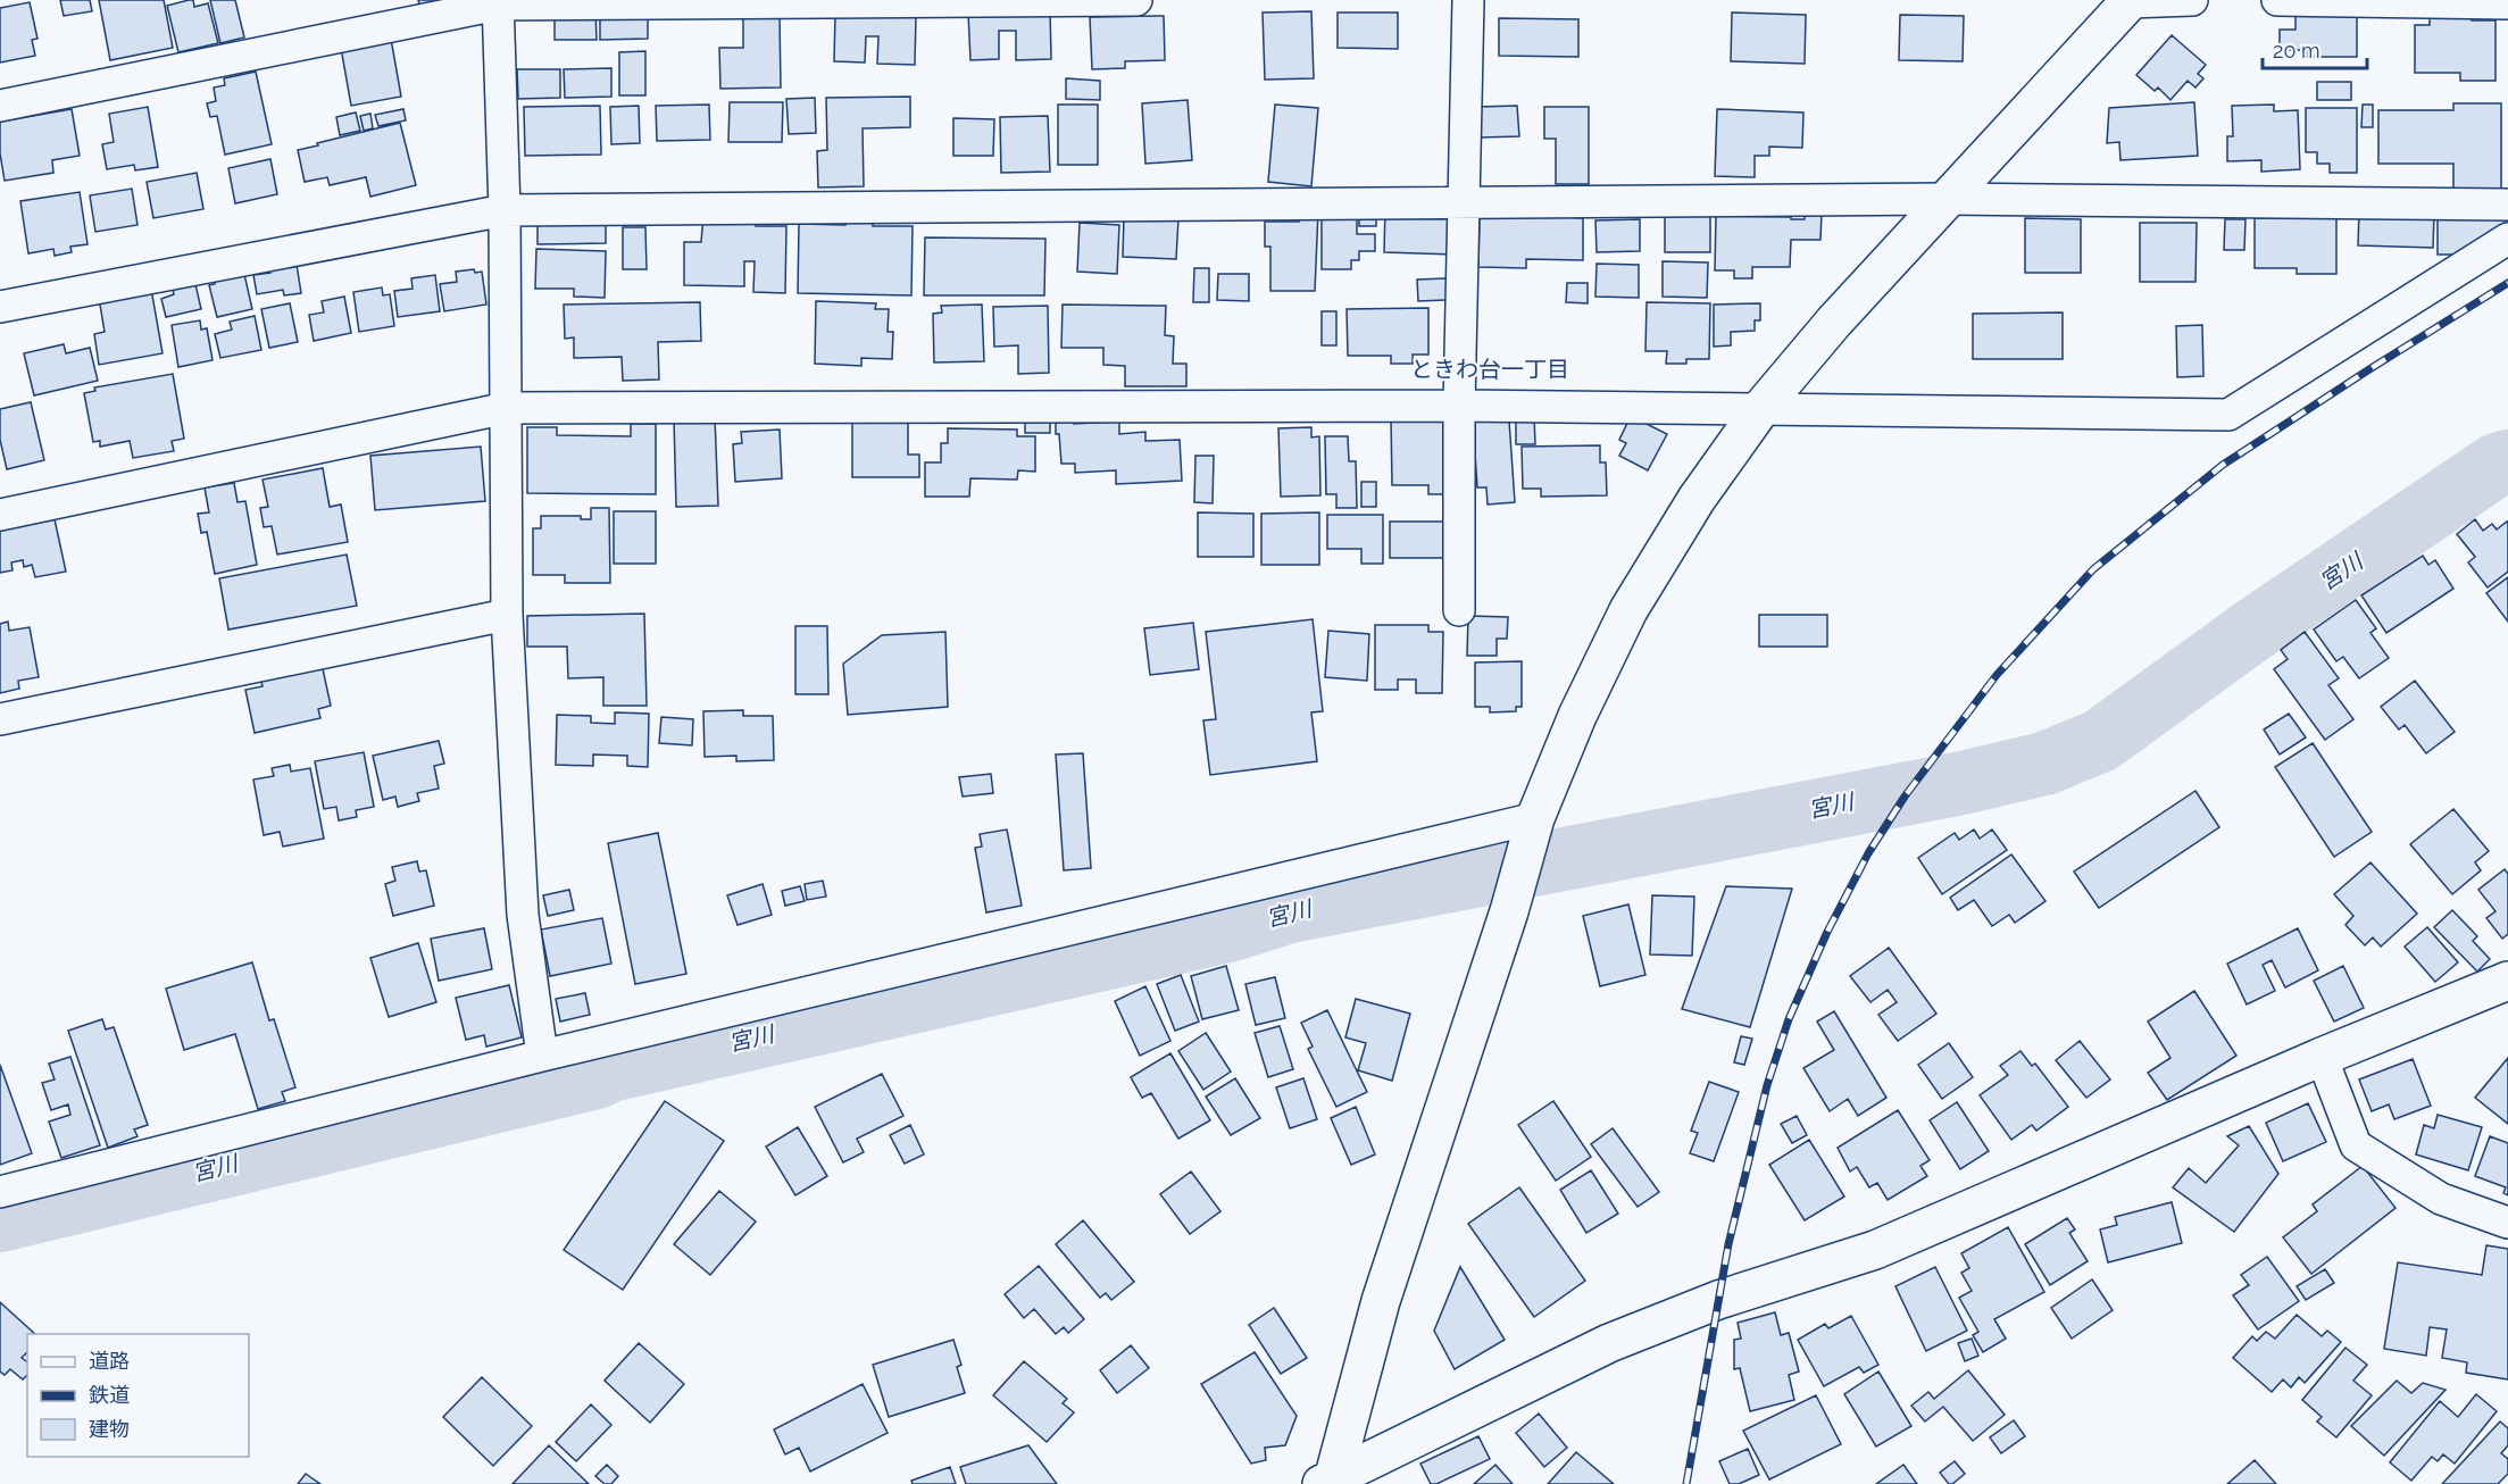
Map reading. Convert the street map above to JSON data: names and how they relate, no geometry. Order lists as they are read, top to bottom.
{
  "districts": ["ときわ台一丁目"],
  "water": ["宮川"],
  "legend": ["道路", "鉄道", "建物"],
  "scale_bar": "20 m"
}
